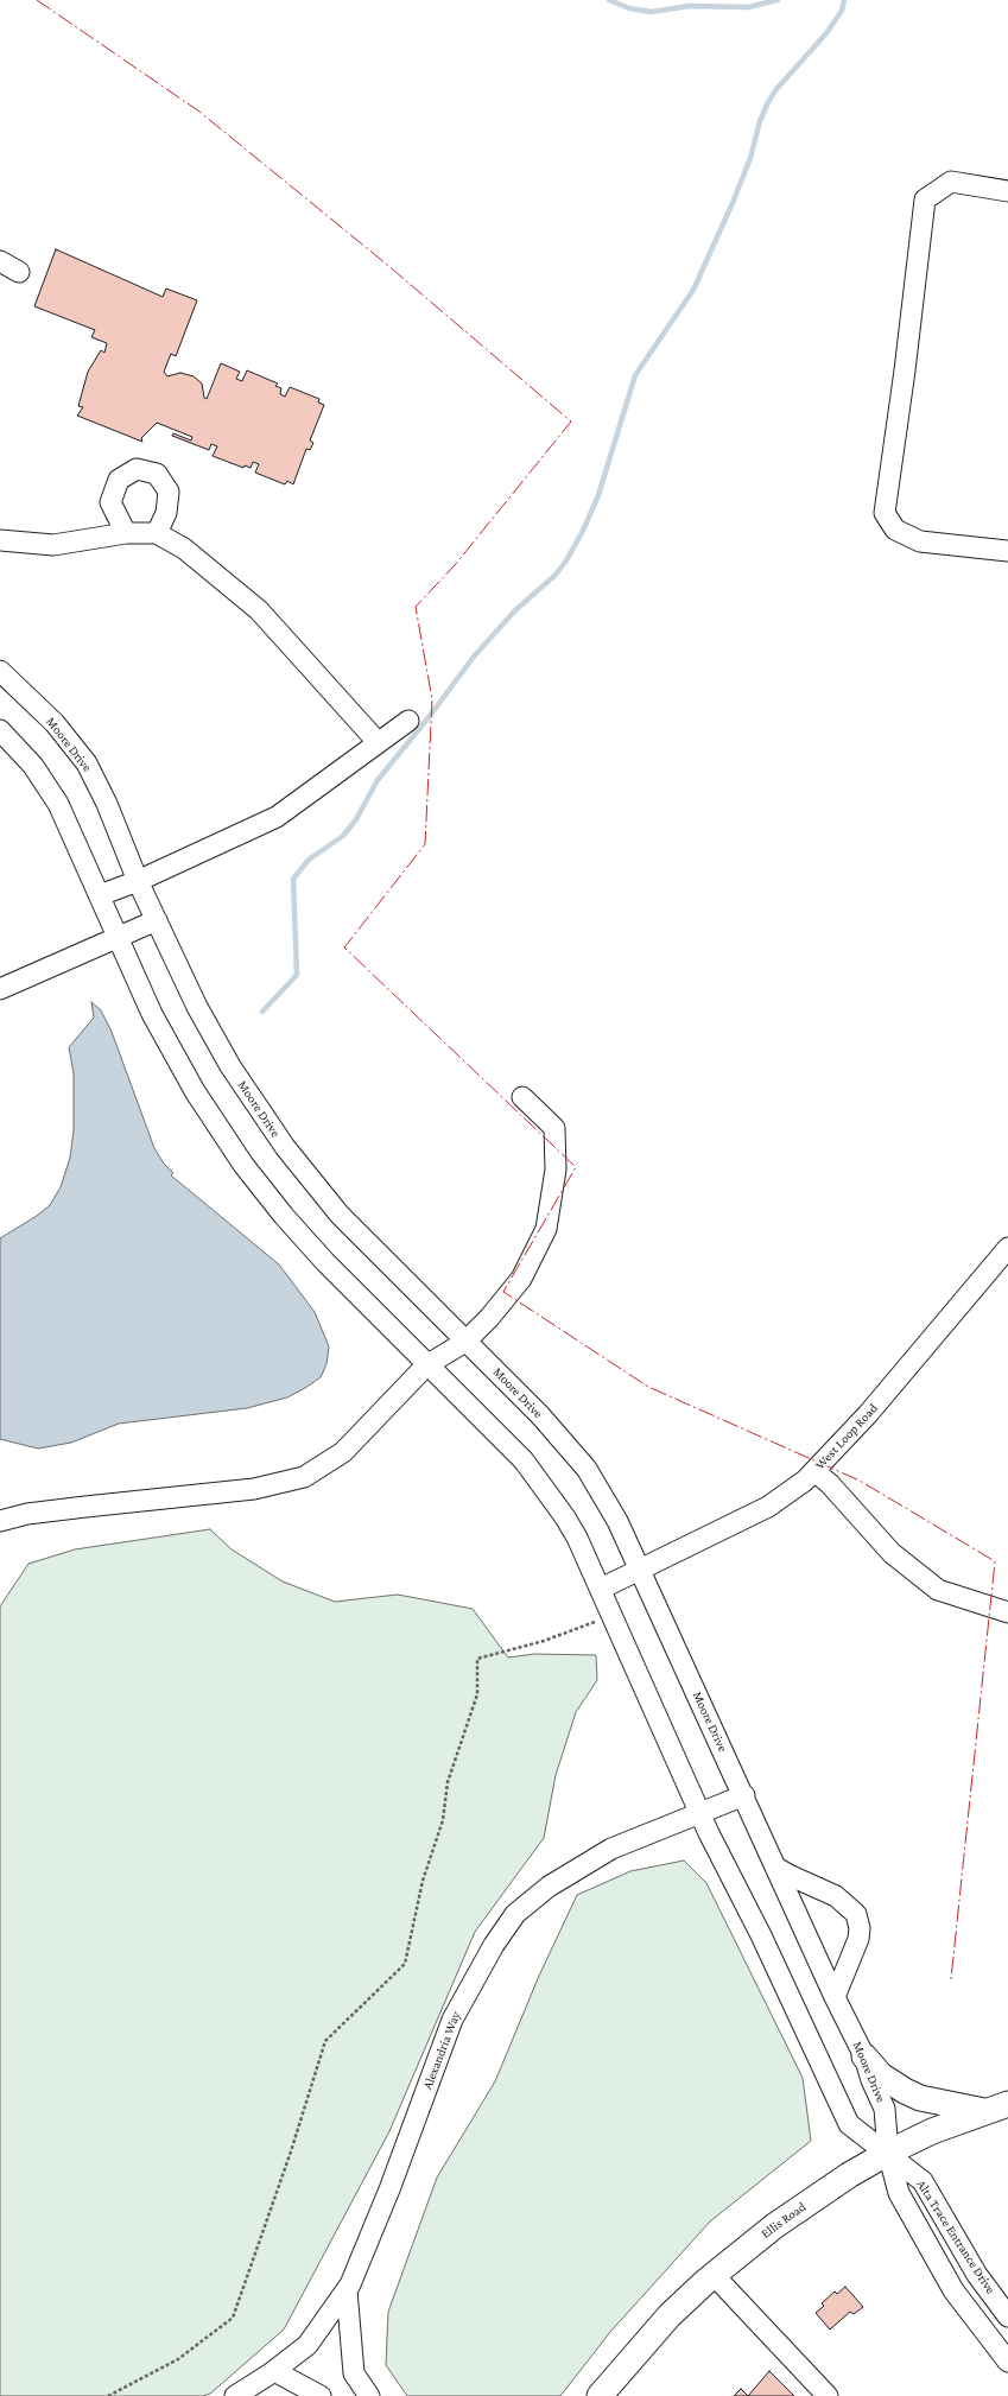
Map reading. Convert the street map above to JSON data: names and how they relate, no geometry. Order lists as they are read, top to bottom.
{
  "streets": {
    "main road": ["Ellis Road"],
    "street": [
      "Moore Drive",
      "West Loop Road",
      "Alexandria Way",
      "Alta Trace Entrance Drive"
    ]
  },
  "crossings": [
    ["Moore Drive", "West Loop Road"],
    ["Moore Drive", "Alexandria Way"],
    ["Moore Drive", "Ellis Road"],
    ["Moore Drive", "Alta Trace Entrance Drive"],
    ["Ellis Road", "Alta Trace Entrance Drive"]
  ]
}
